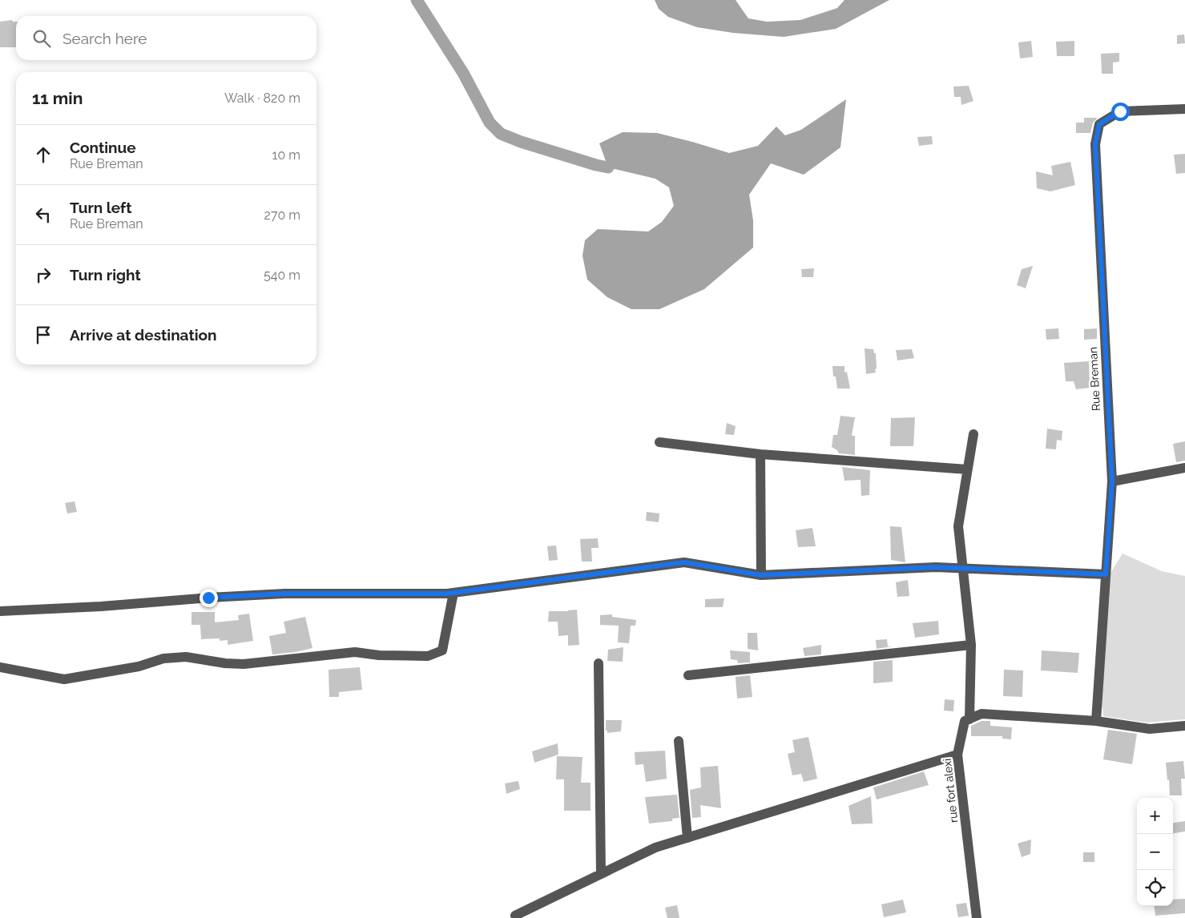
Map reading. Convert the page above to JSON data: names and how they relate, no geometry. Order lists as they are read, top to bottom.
{
  "streets": {
    "street": ["Rue Breman", "rue fort alexi"]
  },
  "page": {
    "search": "Search here",
    "heading": ["11 min", "Walk · 820 m"],
    "list": [
      ["Continue", "Rue Breman", "10 m"],
      ["Turn left", "Rue Breman", "270 m"],
      ["Turn right", "540 m"],
      "Arrive at destination"
    ],
    "map_buttons": ["+", "−"]
  }
}
